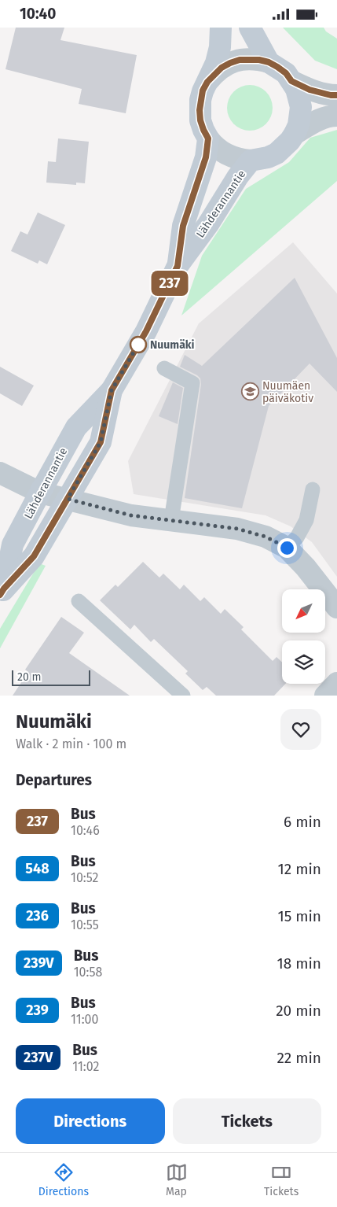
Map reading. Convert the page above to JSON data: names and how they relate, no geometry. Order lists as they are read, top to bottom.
{
  "streets": {
    "main road": ["Lähderannantie"]
  },
  "places": {
    "other": ["Nuumäki"],
    "school or university": ["Nuumäen päiväkotiv"]
  },
  "lines": ["bus line 237"],
  "scale_bar": "20 m",
  "north": "bottom left",
  "page": {
    "status": "10:40",
    "on_map": "237",
    "scale": "20 m",
    "heading": [
      ["Nuumäki", "Walk · 2 min · 100 m"],
      "Departures"
    ],
    "list": [
      {
        "mark": "237",
        "name": "Bus",
        "note": "10:46",
        "value": "6 min"
      },
      {
        "mark": "548",
        "name": "Bus",
        "note": "10:52",
        "value": "12 min"
      },
      {
        "mark": "236",
        "name": "Bus",
        "note": "10:55",
        "value": "15 min"
      },
      {
        "mark": "239V",
        "name": "Bus",
        "note": "10:58",
        "value": "18 min"
      },
      {
        "mark": "239",
        "name": "Bus",
        "note": "11:00",
        "value": "20 min"
      },
      {
        "mark": "237V",
        "name": "Bus",
        "note": "11:02",
        "value": "22 min"
      }
    ],
    "buttons": ["Directions", "Tickets"],
    "tabs": ["Directions", "Map", "Tickets"]
  }
}
